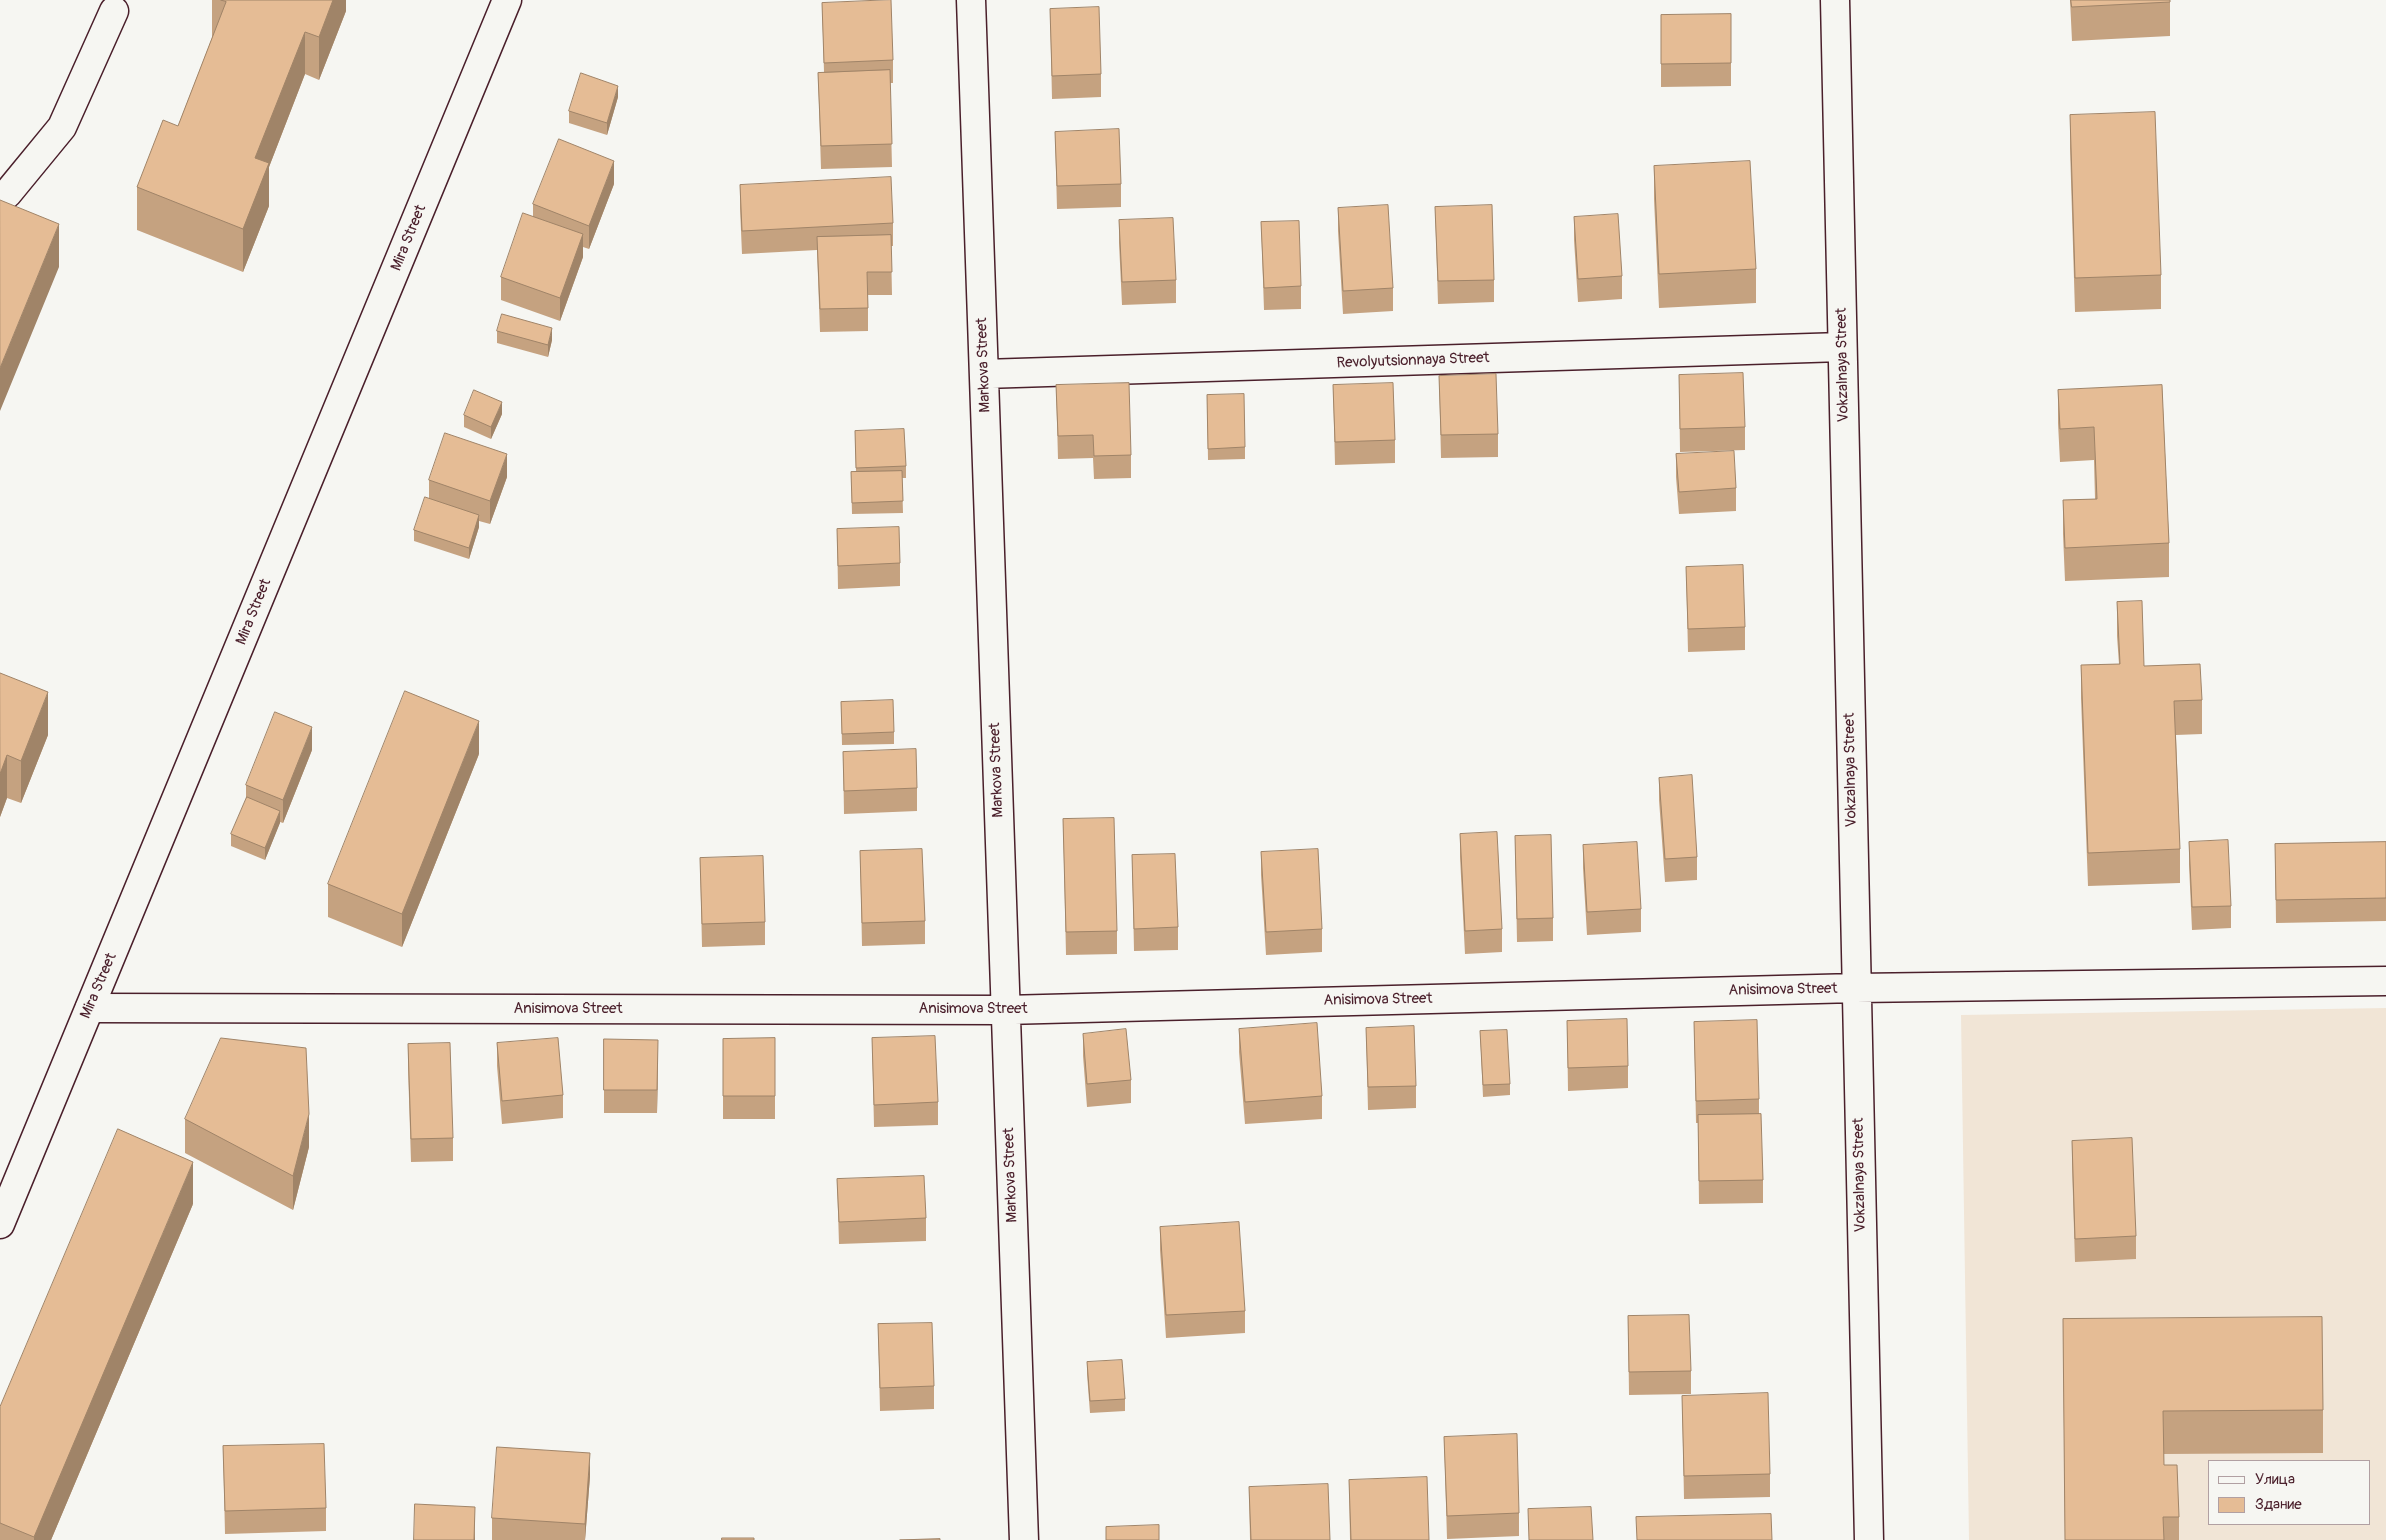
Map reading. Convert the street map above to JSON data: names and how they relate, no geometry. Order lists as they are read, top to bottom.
{
  "streets": {
    "street": [
      "Mira Street",
      "Revolyutsionnaya Street",
      "Markova Street",
      "Vokzalnaya Street",
      "Anisimova Street"
    ]
  },
  "crossings": [
    ["Mira Street", "Anisimova Street"],
    ["Revolyutsionnaya Street", "Markova Street"],
    ["Revolyutsionnaya Street", "Vokzalnaya Street"],
    ["Markova Street", "Anisimova Street"],
    ["Vokzalnaya Street", "Anisimova Street"]
  ],
  "legend": ["Улица", "Здание"]
}
